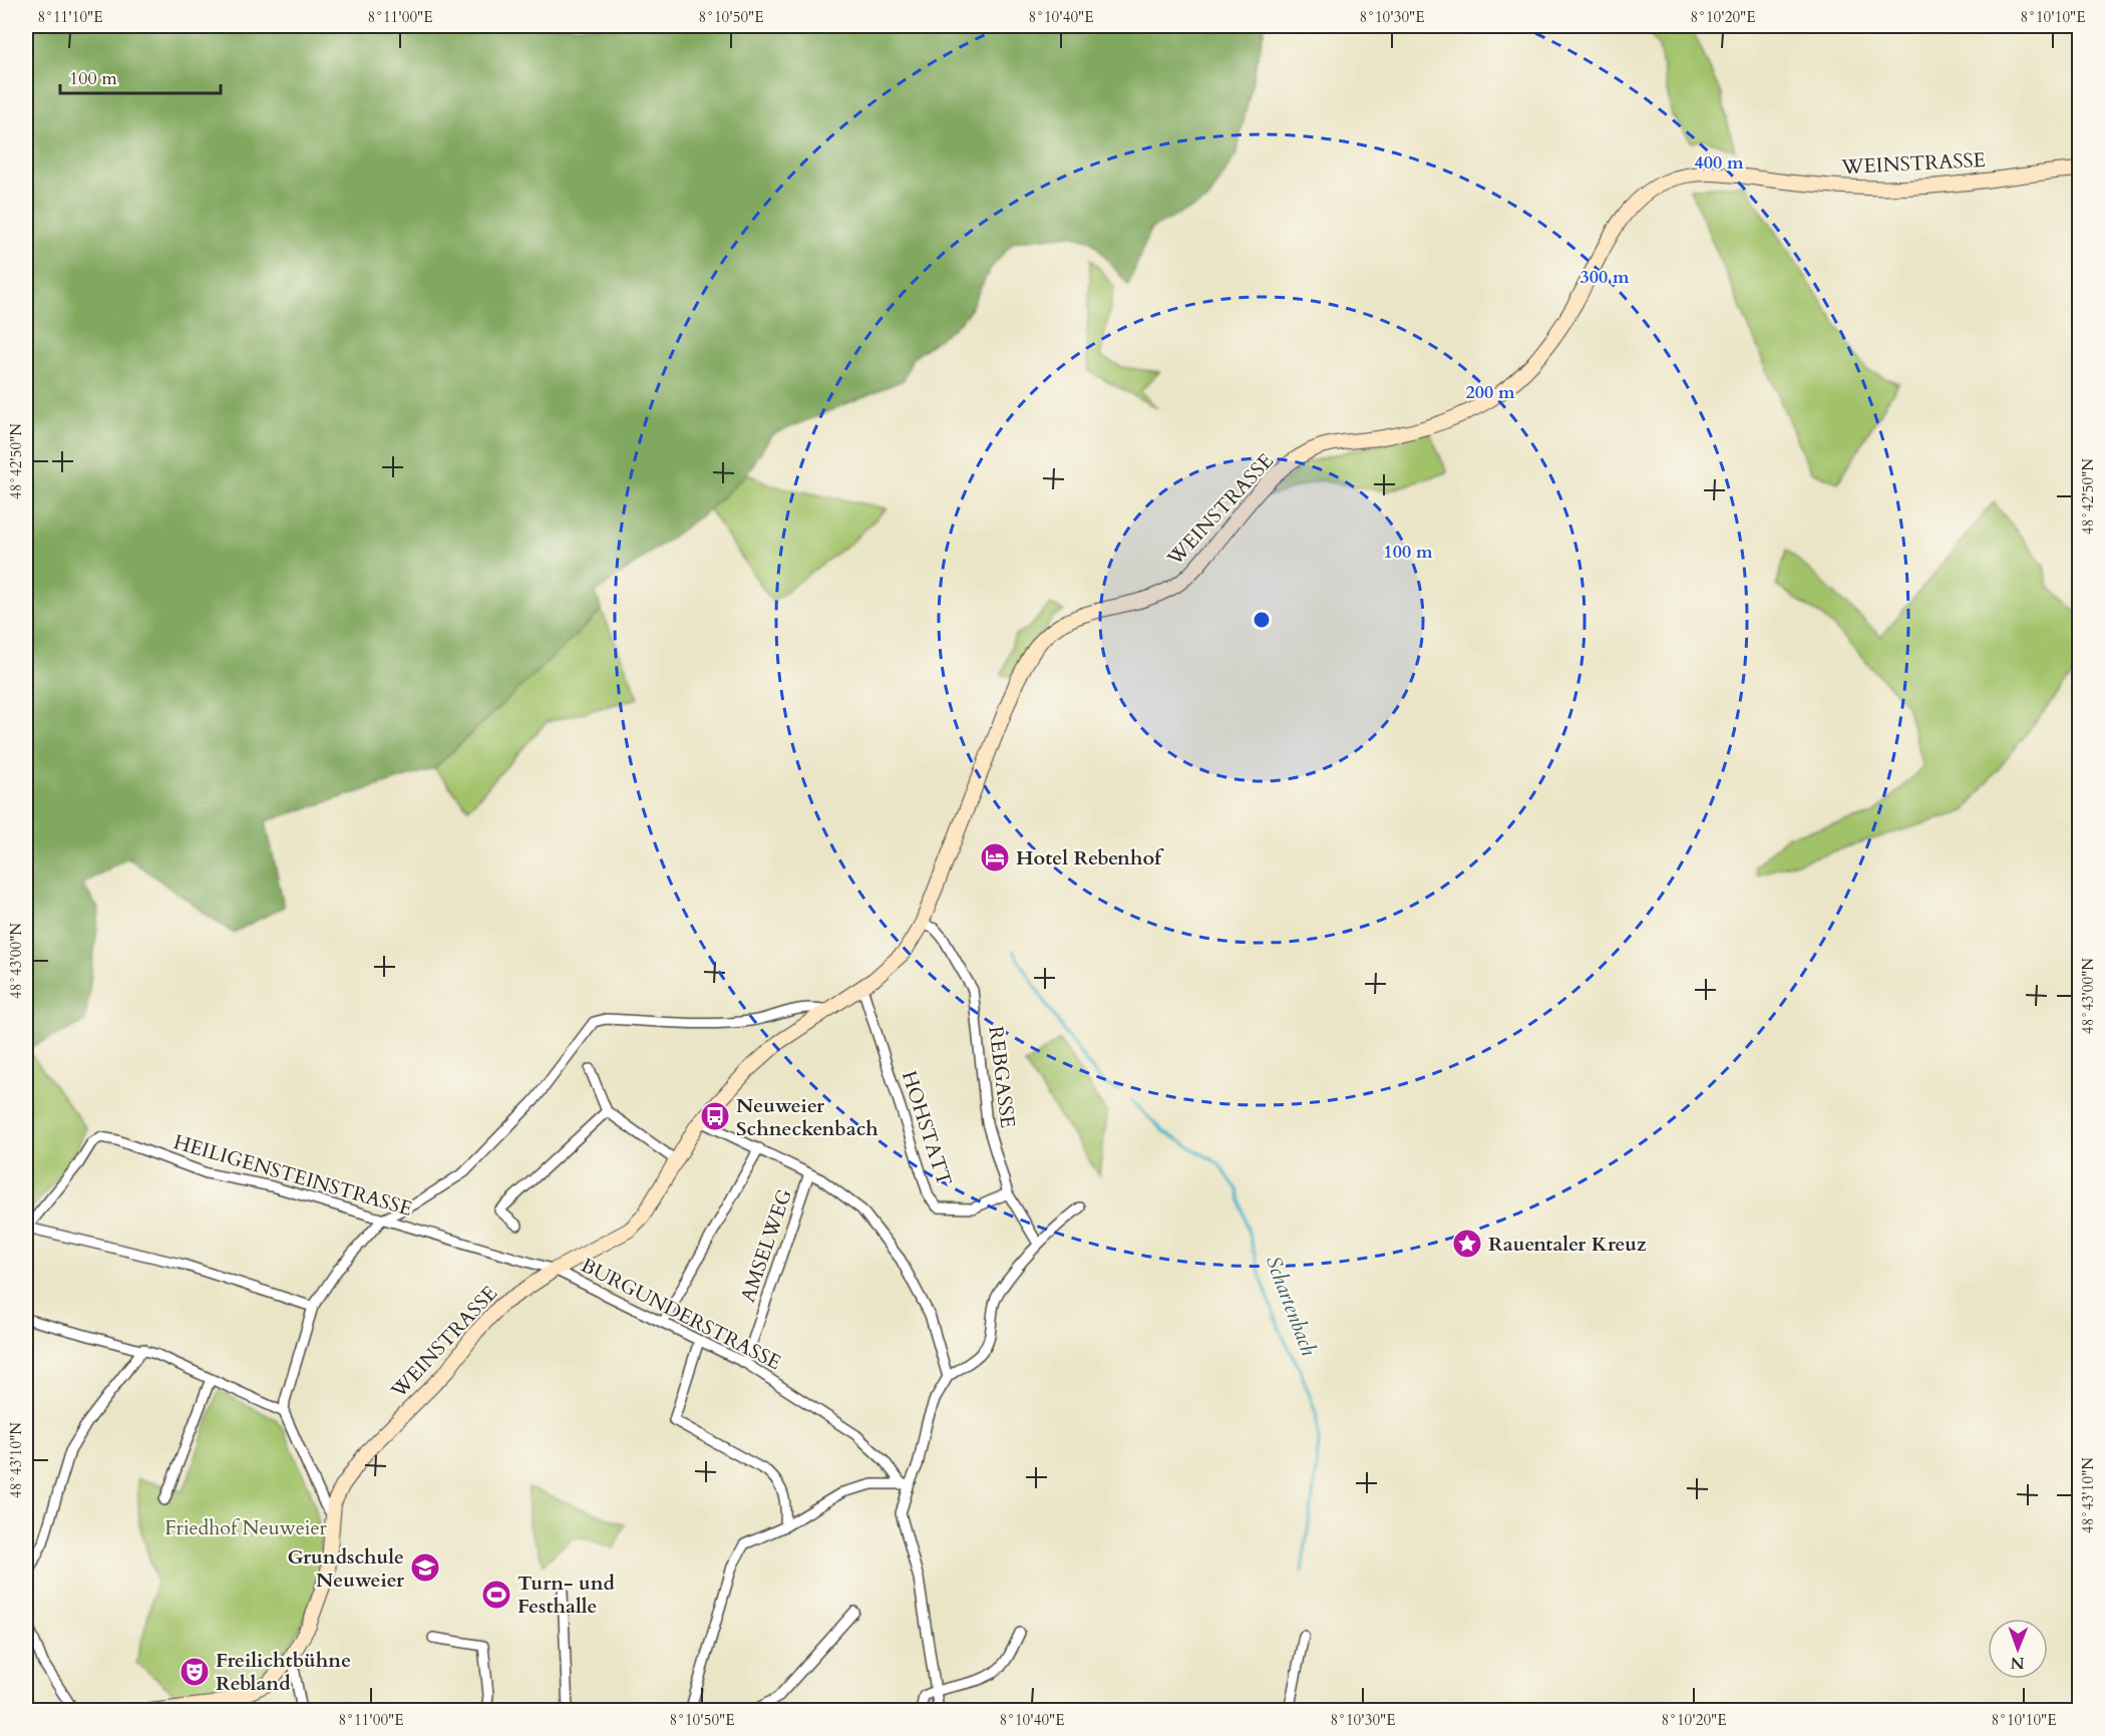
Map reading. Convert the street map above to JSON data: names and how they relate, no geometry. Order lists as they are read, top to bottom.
{
  "streets": {
    "main road": ["WEINSTRASSE"],
    "street": [
      "REBGASSE",
      "HOHSTATT",
      "HEILIGENSTEINSTRASSE",
      "AMSELWEG",
      "BURGUNDERSTRASSE"
    ]
  },
  "crossings": [
    ["WEINSTRASSE", "REBGASSE"],
    ["WEINSTRASSE", "HOHSTATT"],
    ["WEINSTRASSE", "HEILIGENSTEINSTRASSE"],
    ["WEINSTRASSE", "BURGUNDERSTRASSE"],
    ["REBGASSE", "HOHSTATT"],
    ["HEILIGENSTEINSTRASSE", "BURGUNDERSTRASSE"],
    ["AMSELWEG", "BURGUNDERSTRASSE"]
  ],
  "water": ["Schartenbach"],
  "parks": ["Friedhof Neuweier"],
  "places": {
    "hotel": ["Hotel Rebenhof"],
    "bus stop": ["Neuweier Schneckenbach"],
    "place": ["Rauentaler Kreuz"],
    "school or university": ["Grundschule Neuweier"],
    "sports": ["Turn- und Festhalle"],
    "theatre": ["Freilichtbühne Rebland"]
  },
  "scale_bar": "100 m",
  "north": "bottom",
  "coordinates": [
    "8°11'10\"E",
    "8°11'00\"E",
    "8°10'50\"E",
    "8°10'40\"E",
    "8°10'30\"E",
    "8°10'20\"E",
    "8°10'10\"E",
    "48°42'50\"N",
    "48°43'00\"N",
    "48°43'10\"N"
  ],
  "rings": [
    "400 m",
    "300 m",
    "200 m",
    "100 m"
  ]
}
